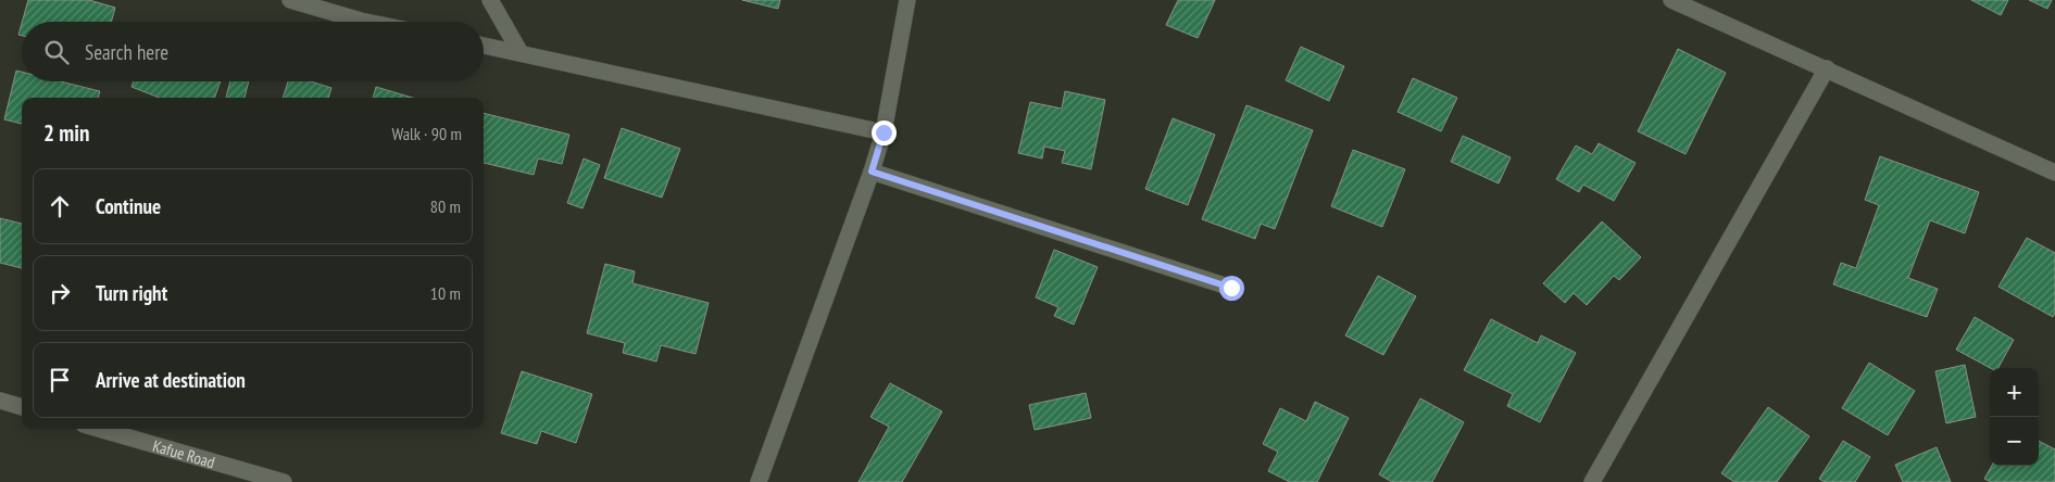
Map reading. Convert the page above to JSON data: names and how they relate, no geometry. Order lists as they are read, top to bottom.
{
  "streets": {
    "street": ["Kafue Road"]
  },
  "page": {
    "search": "Search here",
    "heading": ["2 min", "Walk · 90 m"],
    "list": [
      ["Continue", "80 m"],
      ["Turn right", "10 m"],
      "Arrive at destination"
    ],
    "map_buttons": ["+", "−"]
  }
}
